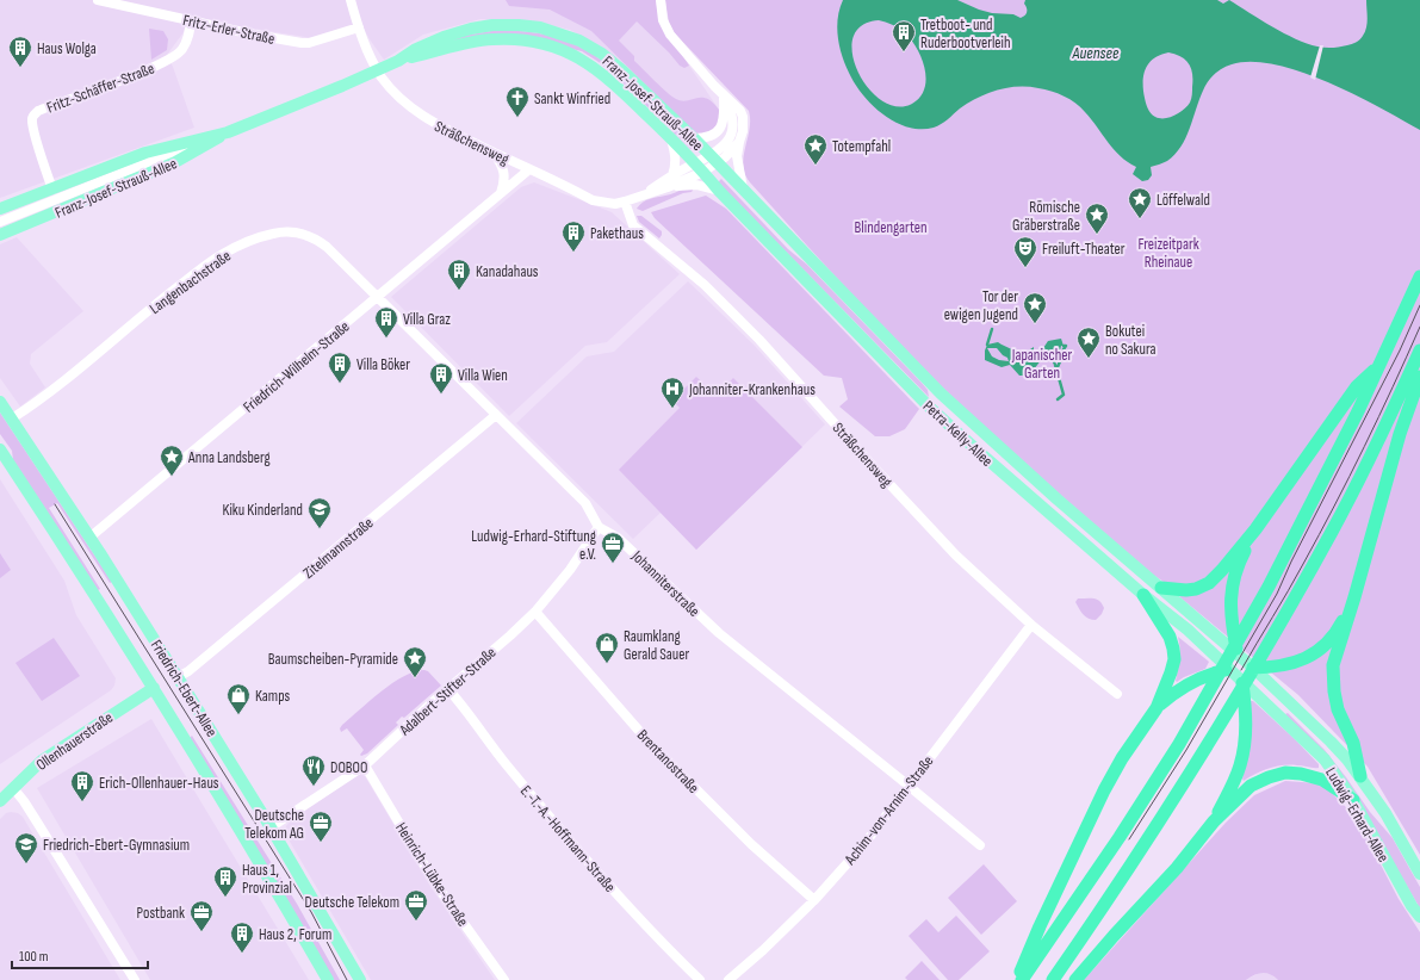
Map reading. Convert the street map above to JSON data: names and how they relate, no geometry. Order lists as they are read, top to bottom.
{
  "streets": {
    "main road": [
      "Franz-Josef-Strauß-Allee",
      "Petra-Kelly-Allee",
      "Friedrich-Ebert-Allee",
      "Ollenhauerstraße",
      "Ludwig-Erhard-Allee"
    ],
    "street": [
      "Fritz-Erler-Straße",
      "Fritz-Schäffer-Straße",
      "Sträßchensweg",
      "Langenbachstraße",
      "Friedrich-Wilhelm-Straße",
      "Zitelmannstraße",
      "Johanniterstraße",
      "Adalbert-Stifter-Straße",
      "Brentanostraße",
      "Achim-von-Arnim-Straße",
      "E.-T.-A.-Hoffmann-Straße",
      "Heinrich-Lübke-Straße"
    ]
  },
  "crossings": [
    ["Fritz-Erler-Straße", "Fritz-Schäffer-Straße"],
    ["Fritz-Erler-Straße", "Sträßchensweg"],
    ["Fritz-Schäffer-Straße", "Franz-Josef-Strauß-Allee"],
    ["Franz-Josef-Strauß-Allee", "Sträßchensweg"],
    ["Franz-Josef-Strauß-Allee", "Petra-Kelly-Allee"],
    ["Sträßchensweg", "Friedrich-Wilhelm-Straße"],
    ["Sträßchensweg", "Petra-Kelly-Allee"],
    ["Sträßchensweg", "Achim-von-Arnim-Straße"],
    ["Langenbachstraße", "Friedrich-Wilhelm-Straße"],
    ["Langenbachstraße", "Friedrich-Ebert-Allee"],
    ["Friedrich-Wilhelm-Straße", "Friedrich-Ebert-Allee"],
    ["Petra-Kelly-Allee", "Ludwig-Erhard-Allee"],
    ["Zitelmannstraße", "Friedrich-Ebert-Allee"],
    ["Johanniterstraße", "Adalbert-Stifter-Straße"],
    ["Johanniterstraße", "Achim-von-Arnim-Straße"],
    ["Friedrich-Ebert-Allee", "Adalbert-Stifter-Straße"],
    ["Friedrich-Ebert-Allee", "Ollenhauerstraße"],
    ["Adalbert-Stifter-Straße", "Brentanostraße"],
    ["Adalbert-Stifter-Straße", "E.-T.-A.-Hoffmann-Straße"],
    ["Adalbert-Stifter-Straße", "Heinrich-Lübke-Straße"],
    ["Brentanostraße", "Achim-von-Arnim-Straße"]
  ],
  "water": ["Auensee"],
  "parks": ["Blindengarten", "Freizeitpark Rheinaue", "Japanischer Garten"],
  "places": {
    "building": [
      "Tretboot- und Ruderbootverleih",
      "Haus Wolga",
      "Pakethaus",
      "Kanadahaus",
      "Villa Graz",
      "Villa Böker",
      "Villa Wien",
      "Erich-Ollenhauer-Haus",
      "Haus 1, Provinzial",
      "Haus 2, Forum"
    ],
    "church": ["Sankt Winfried"],
    "place": [
      "Totempfahl",
      "Löffelwald",
      "Römische Gräberstraße",
      "Tor der ewigen Jugend",
      "Bokutei no Sakura",
      "Anna Landsberg",
      "Baumscheiben-Pyramide"
    ],
    "theatre": ["Freiluft-Theater"],
    "hospital": ["Johanniter-Krankenhaus"],
    "school or university": ["Kiku Kinderland", "Friedrich-Ebert-Gymnasium"],
    "office": [
      "Ludwig-Erhard-Stiftung e.V.",
      "Deutsche Telekom AG",
      "Deutsche Telekom",
      "Postbank"
    ],
    "shop": ["Raumklang Gerald Sauer", "Kamps"],
    "restaurant": ["DOBOO"]
  },
  "scale_bar": "100 m"
}
